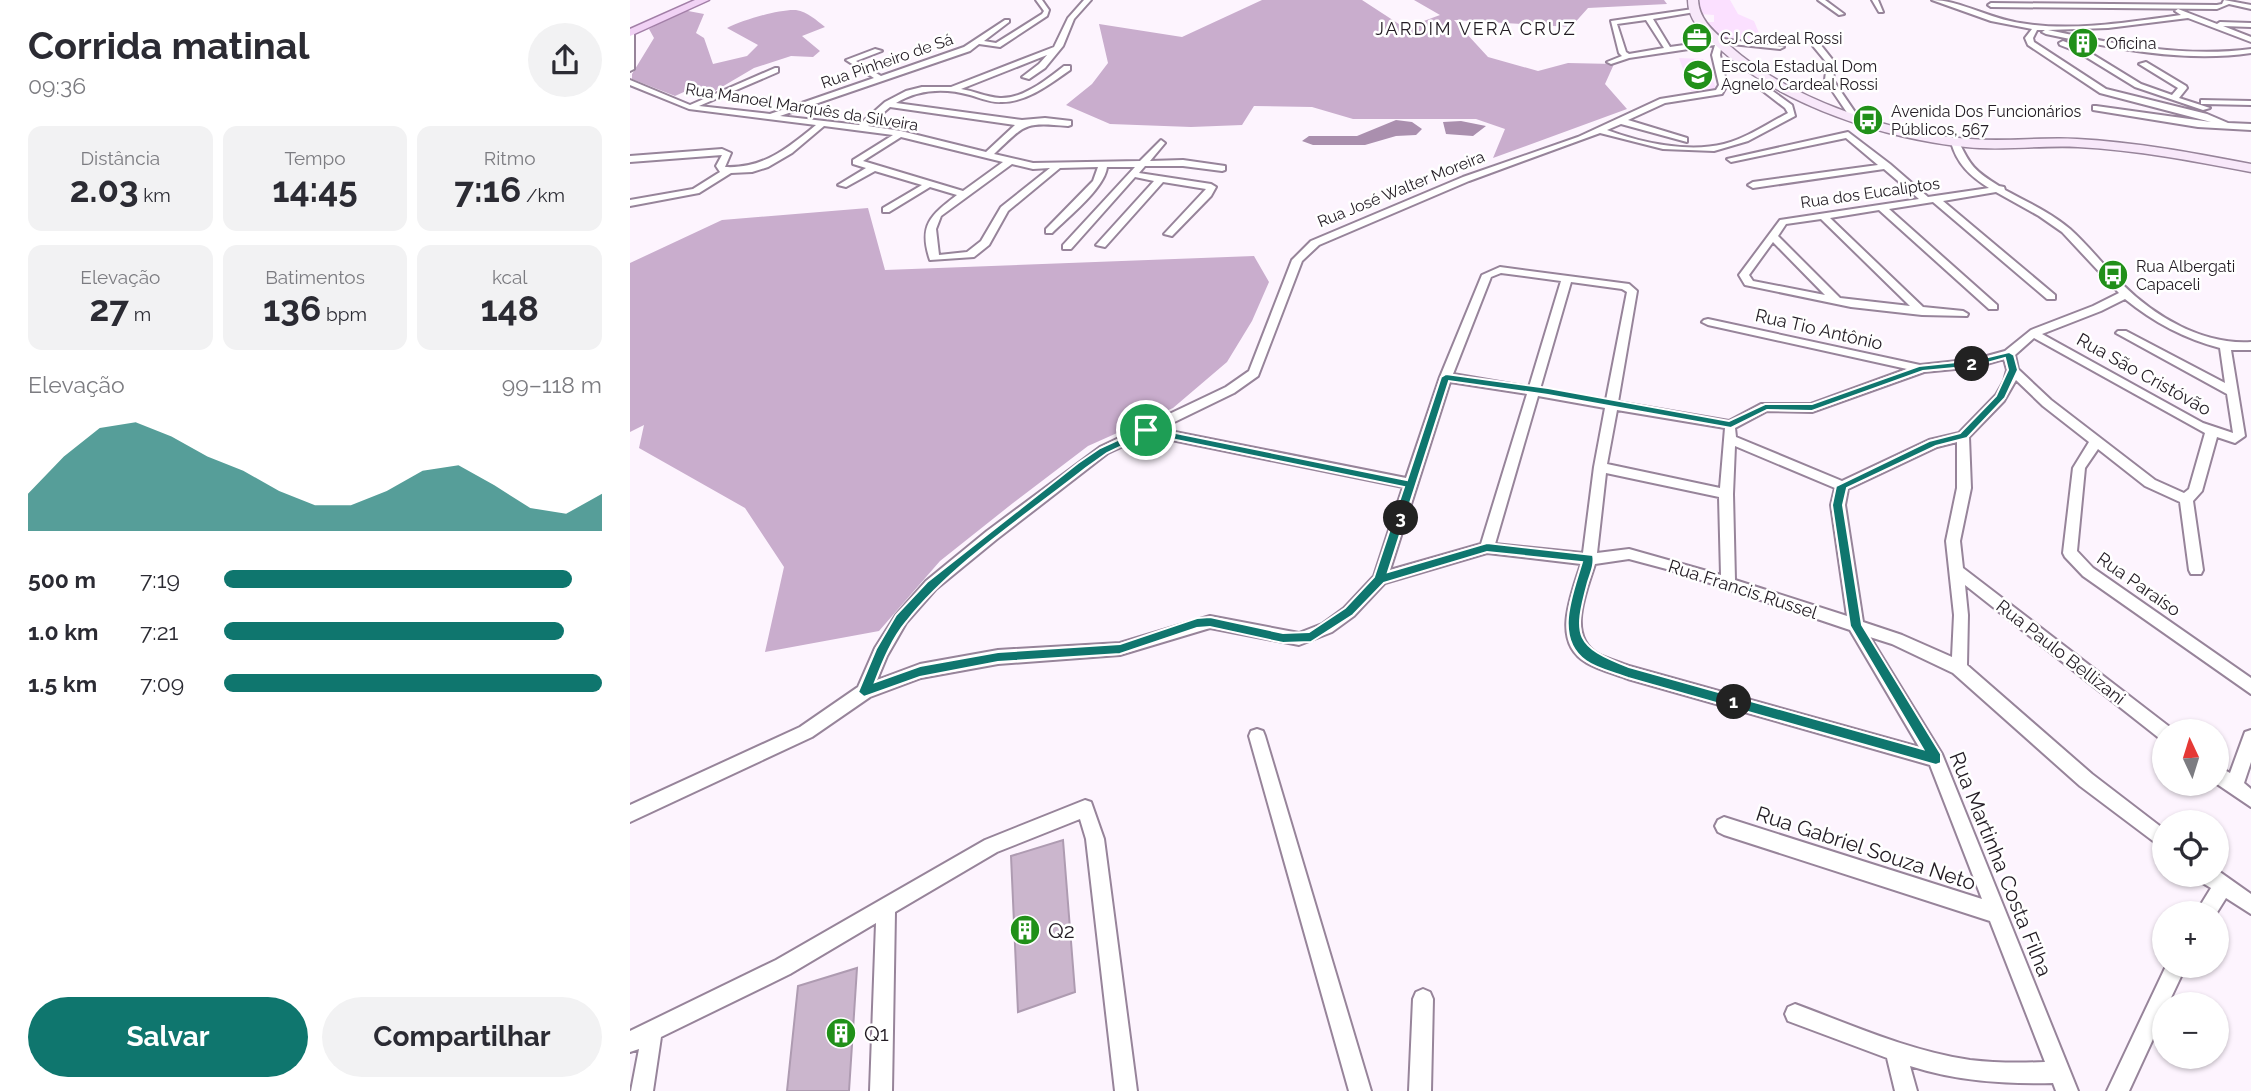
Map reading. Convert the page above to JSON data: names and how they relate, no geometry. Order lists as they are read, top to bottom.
{
  "streets": {
    "street": [
      "Rua Pinheiro de Sá",
      "Rua Manoel Marquês da Silveira",
      "Rua José Walter Moreira",
      "Rua dos Eucaliptos",
      "Rua Tio Antônio",
      "Rua São Cristóvão",
      "Rua Paraíso",
      "Rua Francis Russel",
      "Rua Paulo Bellizani",
      "Rua Gabriel Souza Neto",
      "Rua Martinha Costa Filha"
    ]
  },
  "crossings": [
    ["Rua Pinheiro de Sá", "Rua Manoel Marquês da Silveira"],
    ["Rua Francis Russel", "Rua Martinha Costa Filha"],
    ["Rua Gabriel Souza Neto", "Rua Martinha Costa Filha"]
  ],
  "districts": ["JARDIM VERA CRUZ"],
  "places": {
    "office": ["CJ Cardeal Rossi"],
    "building": ["Oficina", "Q2", "Q1"],
    "school or university": ["Escola Estadual Dom Agnelo Cardeal Rossi"],
    "bus stop": ["Avenida Dos Funcionários Públicos, 567", "Rua Albergati Capaceli"]
  },
  "north": "top",
  "page": {
    "heading": ["Corrida matinal", "09:36"],
    "stats": [
      ["Distância", "2.03 km"],
      ["Tempo", "14:45"],
      ["Ritmo", "7:16 /km"],
      ["Elevação", "27 m"],
      ["Batimentos", "136 bpm"],
      ["kcal", "148"]
    ],
    "pins": ["2", "3", "1"],
    "chart": ["Elevação", "99–118 m"],
    "list": [
      {
        "name": "500 m",
        "note": "7:19"
      },
      {
        "name": "1.0 km",
        "note": "7:21"
      },
      {
        "name": "1.5 km",
        "note": "7:09"
      }
    ],
    "map_buttons": ["+", "−"],
    "buttons": ["Salvar", "Compartilhar"]
  }
}
